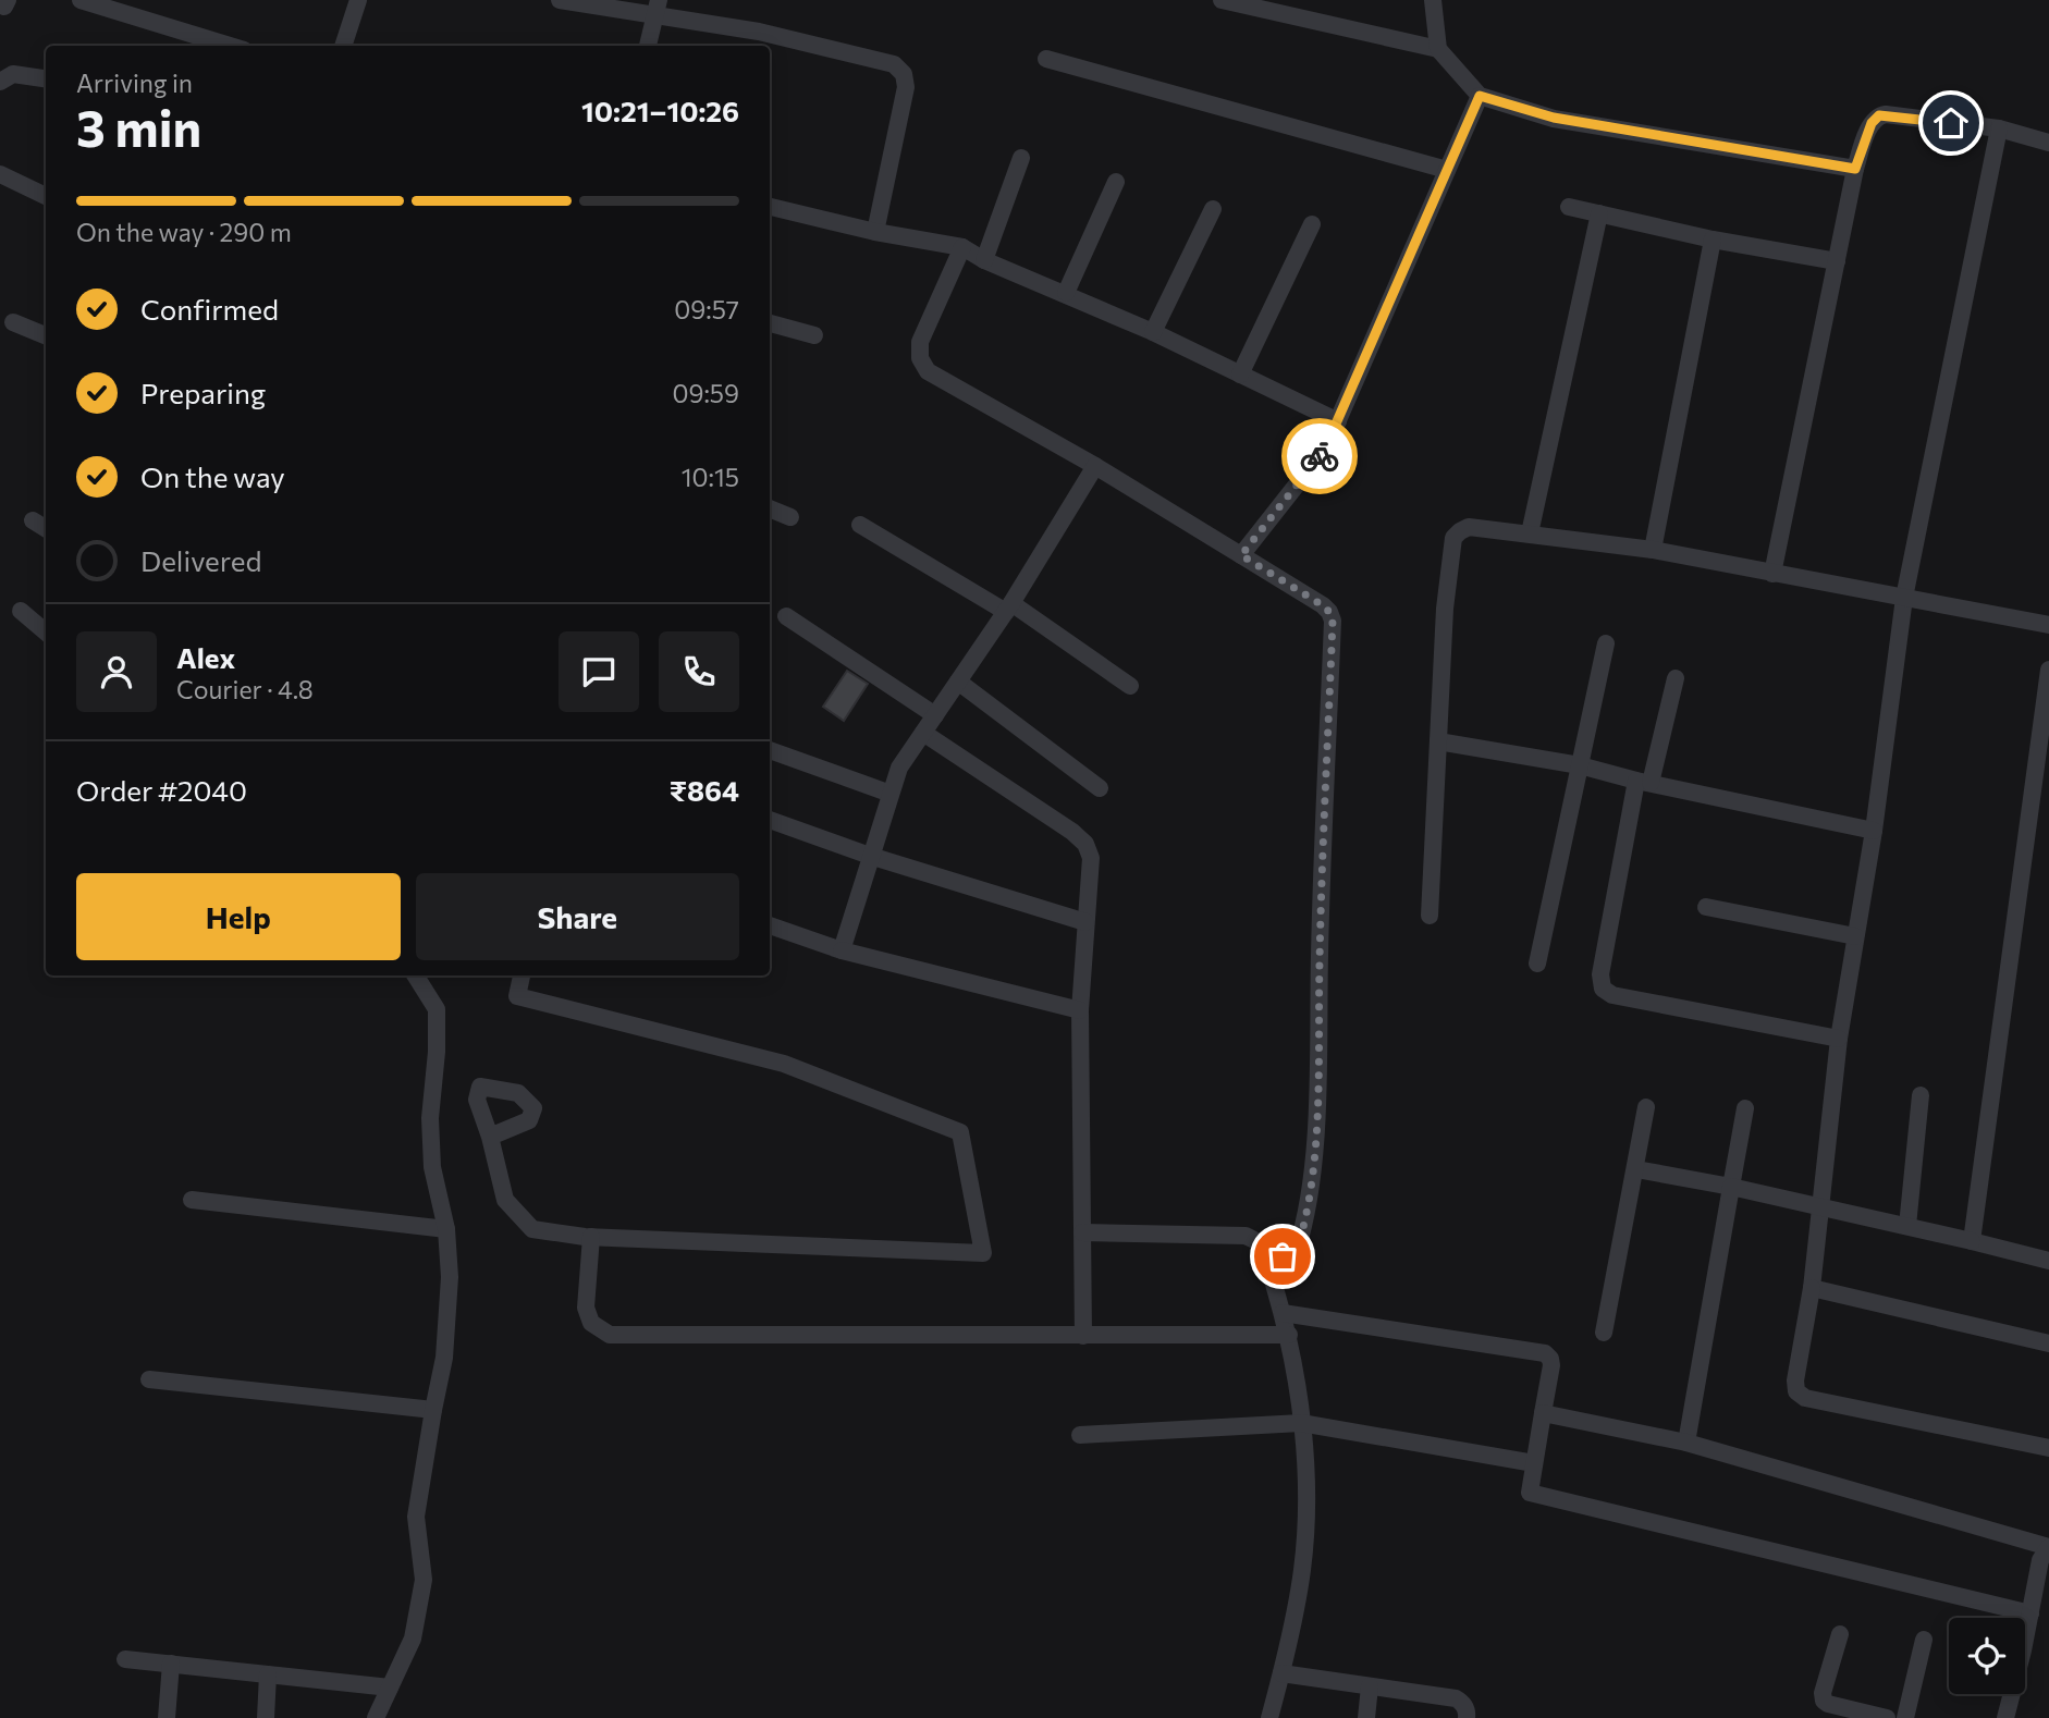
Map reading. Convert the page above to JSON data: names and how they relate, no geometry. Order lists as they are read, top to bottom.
{
  "page": {
    "heading": ["3 min", "Arriving in", "10:21–10:26"],
    "panel": [
      "Alex",
      "Courier · 4.8",
      "Order #2040",
      "₹864"
    ],
    "bar": "On the way · 290 m",
    "list": [
      ["Confirmed", "09:57"],
      ["Preparing", "09:59"],
      ["On the way", "10:15"],
      "Delivered"
    ],
    "buttons": ["Help", "Share"]
  }
}
